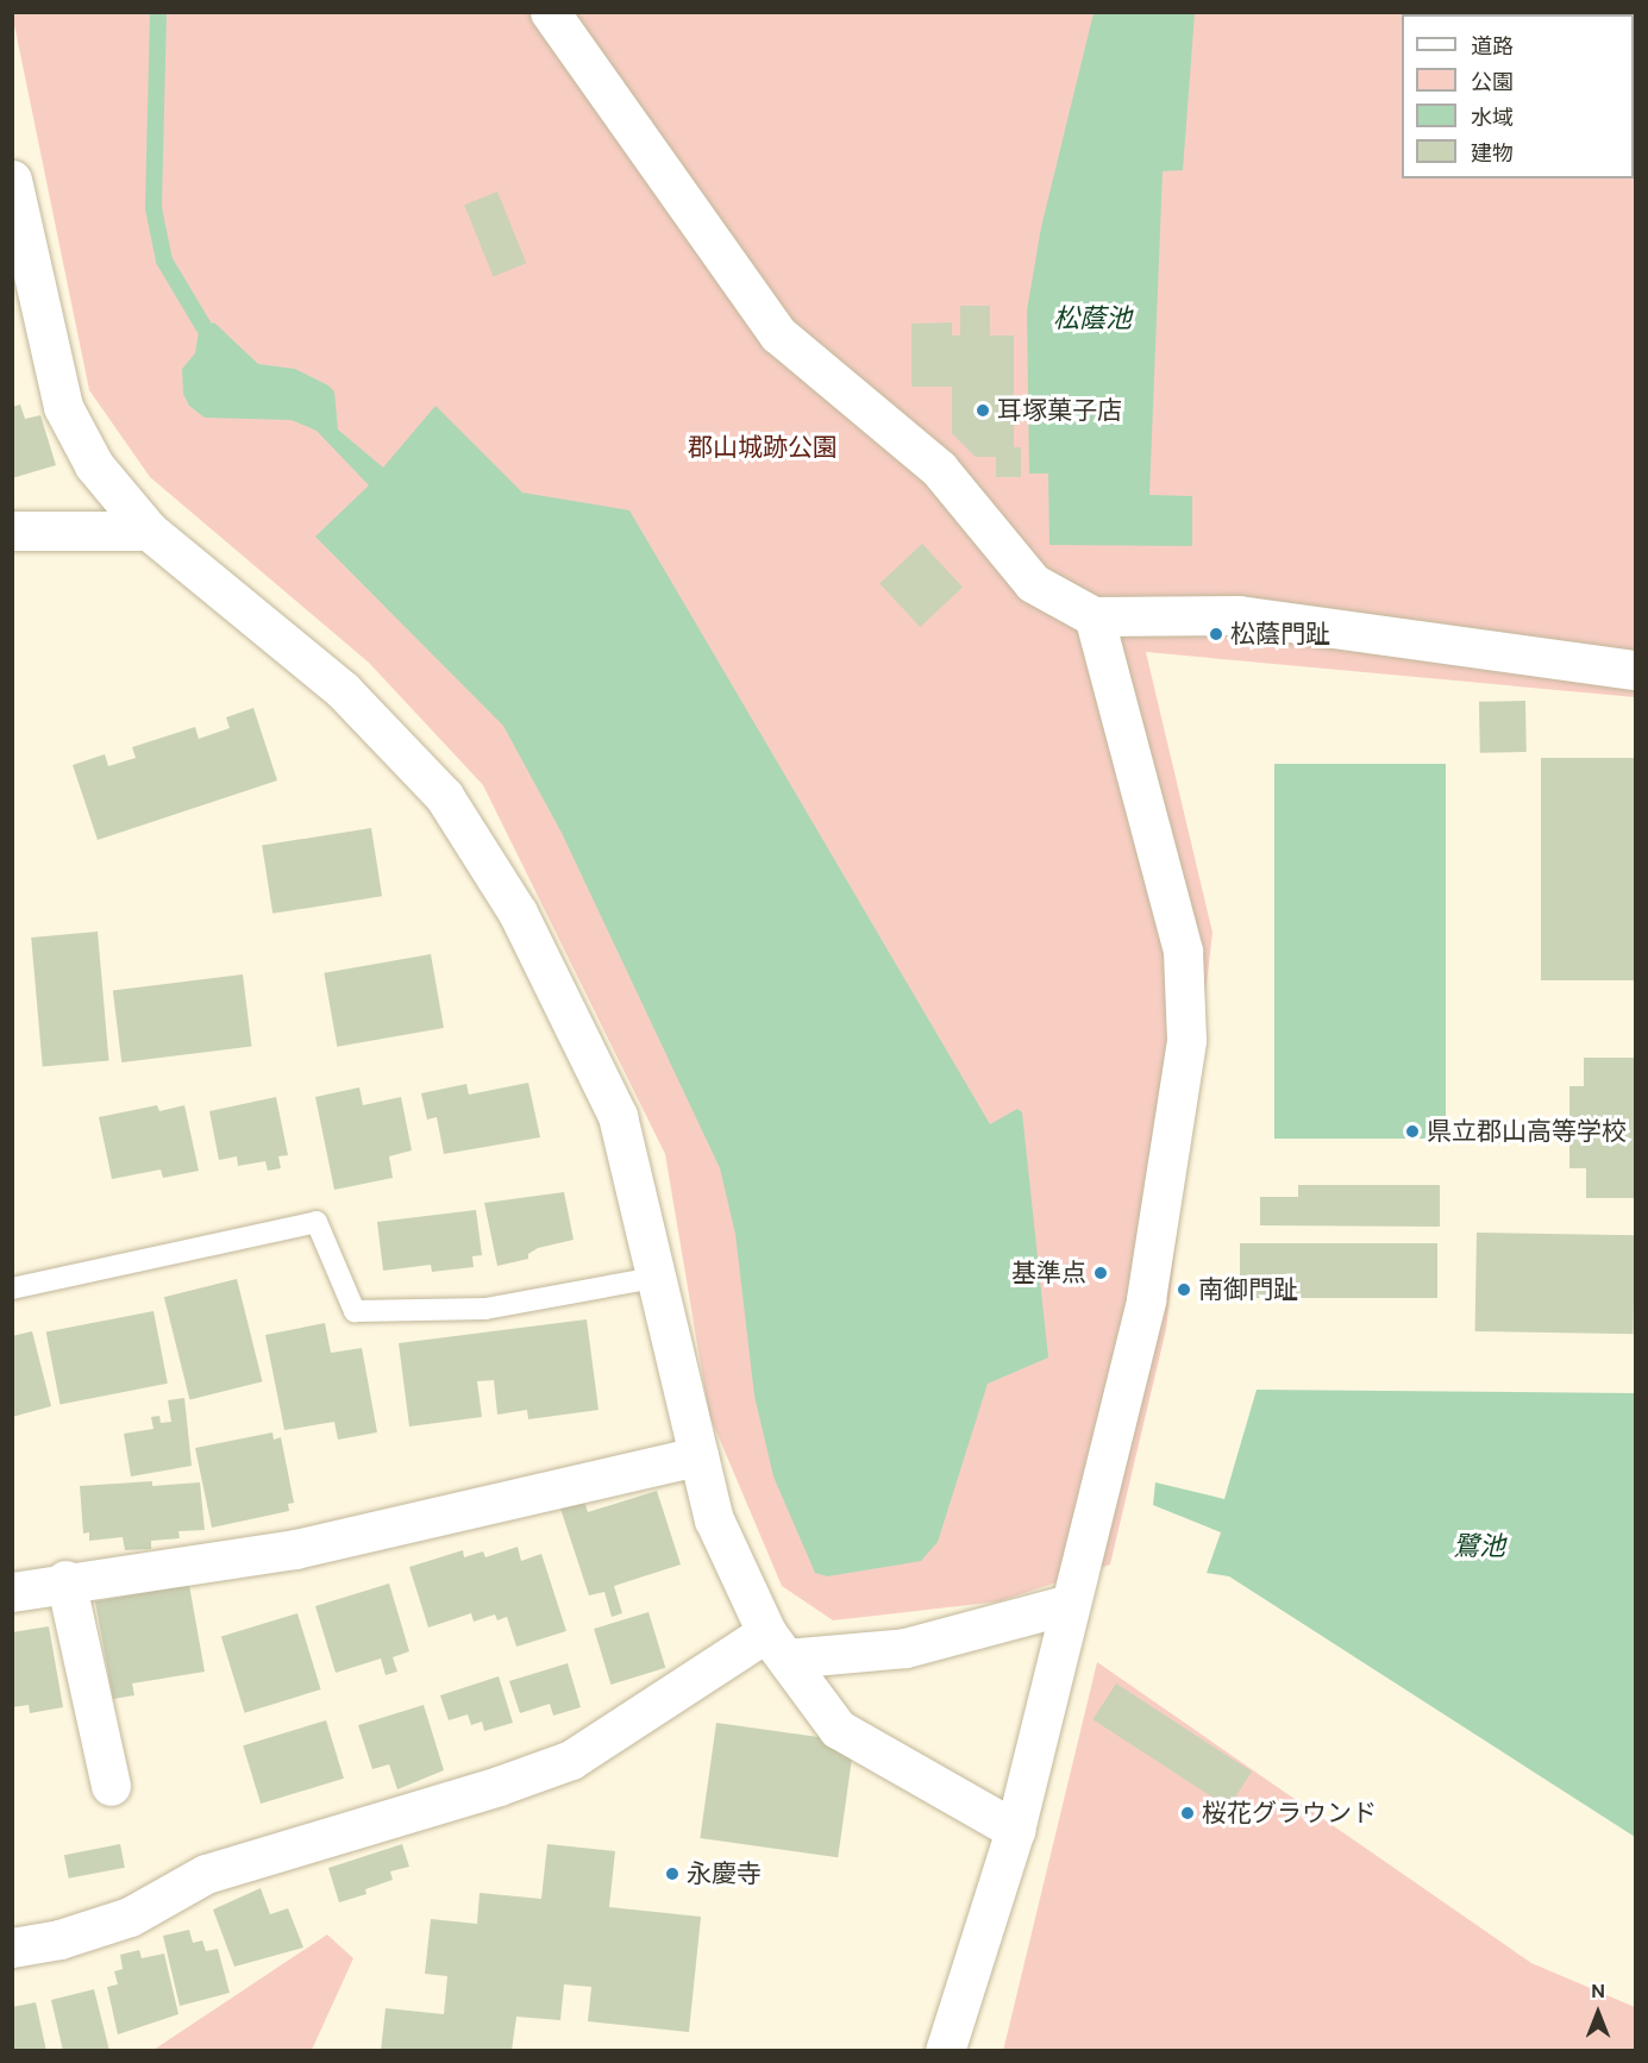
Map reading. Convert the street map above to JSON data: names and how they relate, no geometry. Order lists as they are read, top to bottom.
{
  "water": ["松蔭池", "鷺池"],
  "parks": ["郡山城跡公園"],
  "places": [
    "耳塚菓子店",
    "松蔭門趾",
    "県立郡山高等学校",
    "基準点",
    "南御門趾",
    "桜花グラウンド",
    "永慶寺"
  ],
  "legend": [
    "道路",
    "公園",
    "水域",
    "建物"
  ],
  "north": "top"
}
